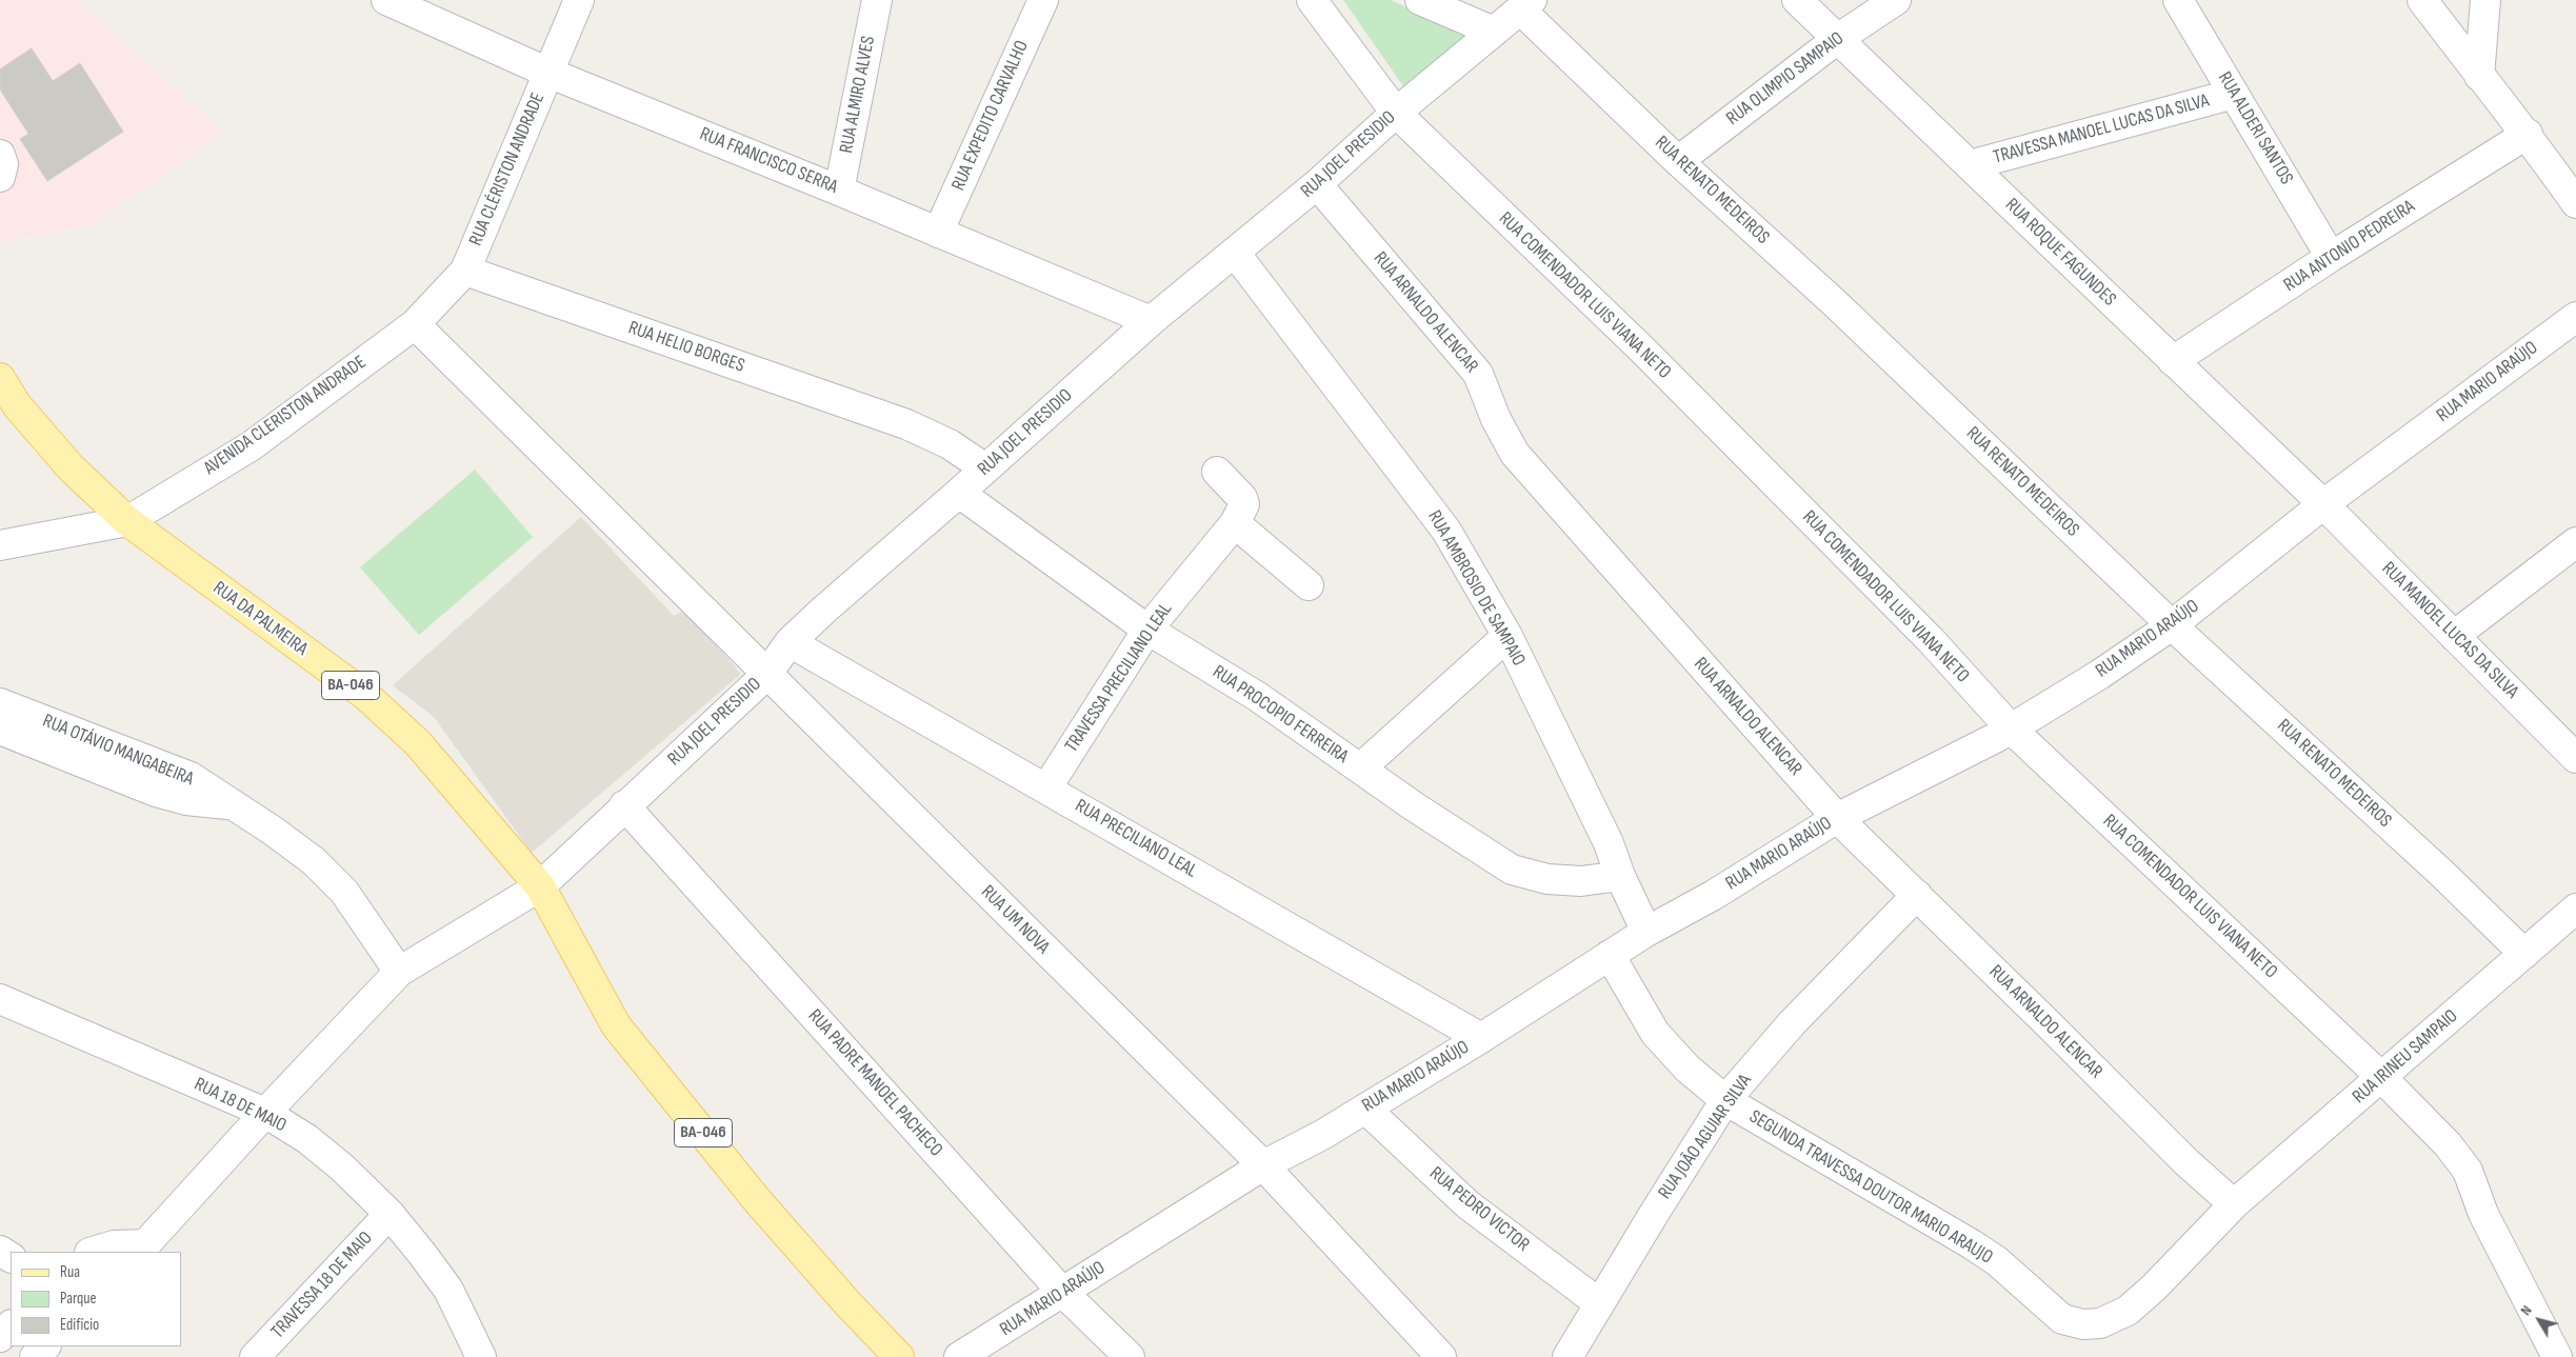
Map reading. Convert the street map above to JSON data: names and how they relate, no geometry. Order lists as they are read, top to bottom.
{
  "streets": {
    "main road": ["RUA DA PALMEIRA", "BA-046"],
    "street": [
      "RUA OLIMPIO SAMPAIO",
      "RUA ALMIRO ALVES",
      "RUA EXPEDITO CARVALHO",
      "RUA ALDERI SANTOS",
      "TRAVESSA MANOEL LUCAS DA SILVA",
      "RUA JOEL PRESIDIO",
      "RUA FRANCISCO SERRA",
      "RUA CLÉRISTON ANDRADE",
      "RUA RENATO MEDEIROS",
      "RUA ANTONIO PEDREIRA",
      "RUA ROQUE FAGUNDES",
      "RUA COMENDADOR LUIS VIANA NETO",
      "RUA ARNALDO ALENCAR",
      "RUA HELIO BORGES",
      "RUA MARIO ARAÚJO",
      "AVENIDA CLERISTON ANDRADE",
      "RUA AMBROSIO DE SAMPAIO",
      "RUA MANOEL LUCAS DA SILVA",
      "TRAVESSA PRECILIANO LEAL",
      "RUA PROCOPIO FERREIRA",
      "RUA OTÁVIO MANGABEIRA",
      "RUA PRECILIANO LEAL",
      "RUA UM NOVA",
      "RUA IRINEU SAMPAIO",
      "RUA PADRE MANOEL PACHECO",
      "RUA 18 DE MAIO",
      "RUA JOÃO AGUIAR SILVA",
      "SEGUNDA TRAVESSA DOUTOR MARIO ARAUJO",
      "RUA PEDRO VICTOR",
      "TRAVESSA 18 DE MAIO"
    ]
  },
  "crossings": [
    ["RUA OLIMPIO SAMPAIO", "RUA RENATO MEDEIROS"],
    ["RUA OLIMPIO SAMPAIO", "RUA ROQUE FAGUNDES"],
    ["RUA ALMIRO ALVES", "RUA FRANCISCO SERRA"],
    ["RUA EXPEDITO CARVALHO", "RUA FRANCISCO SERRA"],
    ["RUA ALDERI SANTOS", "TRAVESSA MANOEL LUCAS DA SILVA"],
    ["RUA ALDERI SANTOS", "RUA ANTONIO PEDREIRA"],
    ["TRAVESSA MANOEL LUCAS DA SILVA", "RUA ROQUE FAGUNDES"],
    ["RUA JOEL PRESIDIO", "RUA FRANCISCO SERRA"],
    ["RUA JOEL PRESIDIO", "RUA RENATO MEDEIROS"],
    ["RUA JOEL PRESIDIO", "RUA COMENDADOR LUIS VIANA NETO"],
    ["RUA JOEL PRESIDIO", "RUA ARNALDO ALENCAR"],
    ["RUA JOEL PRESIDIO", "RUA HELIO BORGES"],
    ["RUA JOEL PRESIDIO", "RUA AMBROSIO DE SAMPAIO"],
    ["RUA JOEL PRESIDIO", "RUA DA PALMEIRA"],
    ["RUA JOEL PRESIDIO", "BA-046"],
    ["RUA JOEL PRESIDIO", "RUA PROCOPIO FERREIRA"],
    ["RUA JOEL PRESIDIO", "RUA OTÁVIO MANGABEIRA"],
    ["RUA JOEL PRESIDIO", "RUA PRECILIANO LEAL"],
    ["RUA JOEL PRESIDIO", "RUA UM NOVA"],
    ["RUA JOEL PRESIDIO", "RUA PADRE MANOEL PACHECO"],
    ["RUA JOEL PRESIDIO", "RUA 18 DE MAIO"],
    ["RUA FRANCISCO SERRA", "RUA CLÉRISTON ANDRADE"],
    ["RUA CLÉRISTON ANDRADE", "RUA HELIO BORGES"],
    ["RUA CLÉRISTON ANDRADE", "AVENIDA CLERISTON ANDRADE"],
    ["RUA CLÉRISTON ANDRADE", "RUA UM NOVA"],
    ["RUA RENATO MEDEIROS", "RUA MARIO ARAÚJO"],
    ["RUA RENATO MEDEIROS", "RUA IRINEU SAMPAIO"],
    ["RUA ANTONIO PEDREIRA", "RUA ROQUE FAGUNDES"],
    ["RUA ROQUE FAGUNDES", "RUA MARIO ARAÚJO"],
    ["RUA ROQUE FAGUNDES", "RUA MANOEL LUCAS DA SILVA"],
    ["RUA COMENDADOR LUIS VIANA NETO", "RUA MARIO ARAÚJO"],
    ["RUA COMENDADOR LUIS VIANA NETO", "RUA IRINEU SAMPAIO"],
    ["RUA ARNALDO ALENCAR", "RUA MARIO ARAÚJO"],
    ["RUA ARNALDO ALENCAR", "RUA IRINEU SAMPAIO"],
    ["RUA ARNALDO ALENCAR", "RUA JOÃO AGUIAR SILVA"],
    ["RUA ARNALDO ALENCAR", "SEGUNDA TRAVESSA DOUTOR MARIO ARAUJO"],
    ["RUA MARIO ARAÚJO", "RUA AMBROSIO DE SAMPAIO"],
    ["RUA MARIO ARAÚJO", "RUA MANOEL LUCAS DA SILVA"],
    ["RUA MARIO ARAÚJO", "RUA PRECILIANO LEAL"],
    ["RUA MARIO ARAÚJO", "RUA UM NOVA"],
    ["RUA MARIO ARAÚJO", "RUA PADRE MANOEL PACHECO"],
    ["RUA MARIO ARAÚJO", "SEGUNDA TRAVESSA DOUTOR MARIO ARAUJO"],
    ["RUA MARIO ARAÚJO", "RUA PEDRO VICTOR"],
    ["AVENIDA CLERISTON ANDRADE", "RUA DA PALMEIRA"],
    ["AVENIDA CLERISTON ANDRADE", "BA-046"],
    ["AVENIDA CLERISTON ANDRADE", "RUA UM NOVA"],
    ["RUA AMBROSIO DE SAMPAIO", "RUA PROCOPIO FERREIRA"],
    ["RUA DA PALMEIRA", "BA-046"],
    ["TRAVESSA PRECILIANO LEAL", "RUA PROCOPIO FERREIRA"],
    ["TRAVESSA PRECILIANO LEAL", "RUA PRECILIANO LEAL"],
    ["RUA IRINEU SAMPAIO", "SEGUNDA TRAVESSA DOUTOR MARIO ARAUJO"],
    ["RUA 18 DE MAIO", "TRAVESSA 18 DE MAIO"],
    ["RUA JOÃO AGUIAR SILVA", "SEGUNDA TRAVESSA DOUTOR MARIO ARAUJO"],
    ["RUA JOÃO AGUIAR SILVA", "RUA PEDRO VICTOR"]
  ],
  "legend": ["Rua", "Parque", "Edifício"],
  "north": "top left"
}
